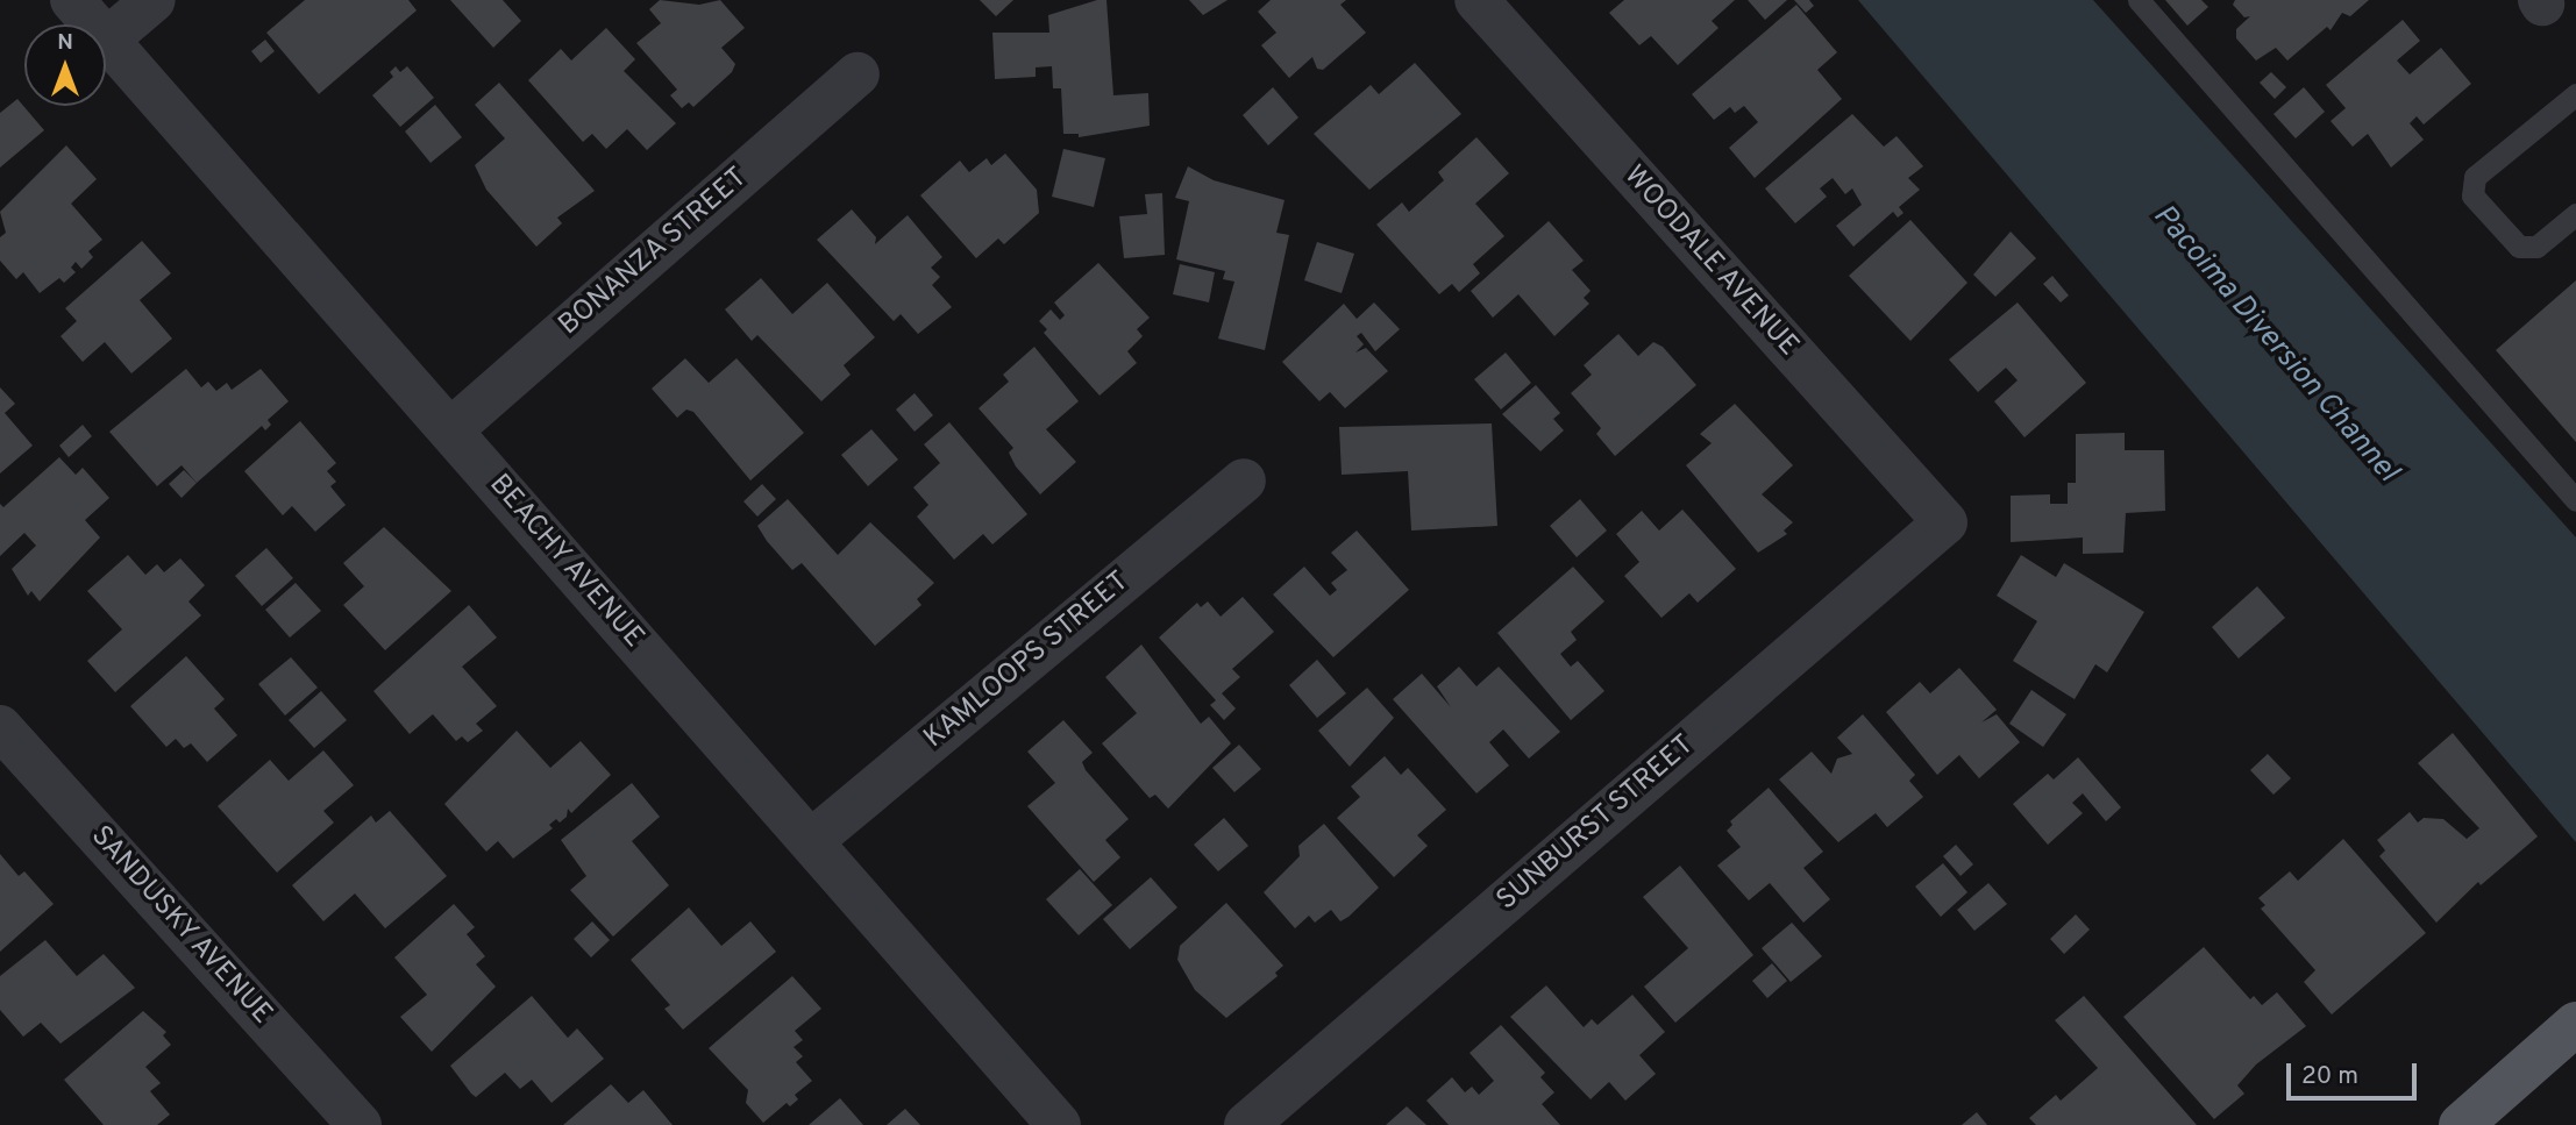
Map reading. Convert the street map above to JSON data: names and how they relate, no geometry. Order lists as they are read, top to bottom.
{
  "streets": {
    "street": [
      "BONANZA STREET",
      "WOODALE AVENUE",
      "BEACHY AVENUE",
      "KAMLOOPS STREET",
      "SUNBURST STREET",
      "SANDUSKY AVENUE"
    ]
  },
  "crossings": [
    ["BONANZA STREET", "BEACHY AVENUE"],
    ["WOODALE AVENUE", "SUNBURST STREET"],
    ["BEACHY AVENUE", "KAMLOOPS STREET"]
  ],
  "water": ["Pacoima Diversion Channel"],
  "scale_bar": "20 m",
  "north": "top"
}
